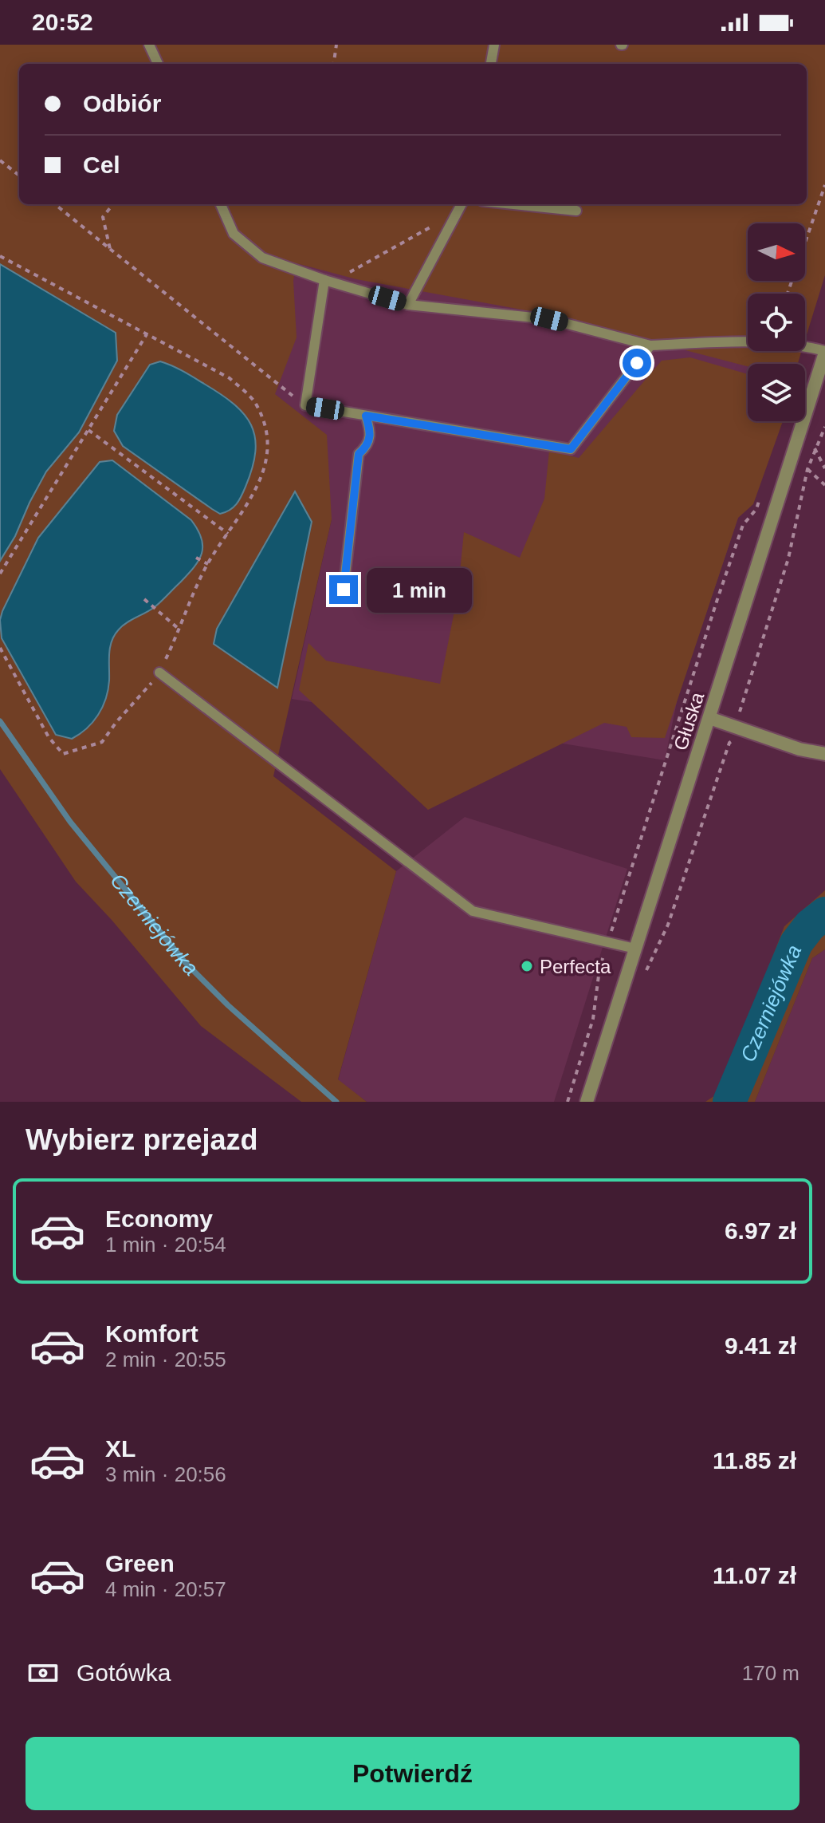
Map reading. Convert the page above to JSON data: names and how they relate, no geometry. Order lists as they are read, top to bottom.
{
  "streets": {
    "street": ["Głuska"]
  },
  "water": ["Czerniejówka"],
  "places": ["Perfecta"],
  "north": "right",
  "page": {
    "status": "20:52",
    "banner": ["Odbiór", "Cel"],
    "bubble": "1 min",
    "heading": "Wybierz przejazd",
    "list": [
      {
        "name": "Economy",
        "note": "1 min · 20:54",
        "value": "6.97 zł"
      },
      {
        "name": "Komfort",
        "note": "2 min · 20:55",
        "value": "9.41 zł"
      },
      {
        "name": "XL",
        "note": "3 min · 20:56",
        "value": "11.85 zł"
      },
      {
        "name": "Green",
        "note": "4 min · 20:57",
        "value": "11.07 zł"
      }
    ],
    "pay": ["Gotówka", "170 m"],
    "buttons": "Potwierdź"
  }
}
